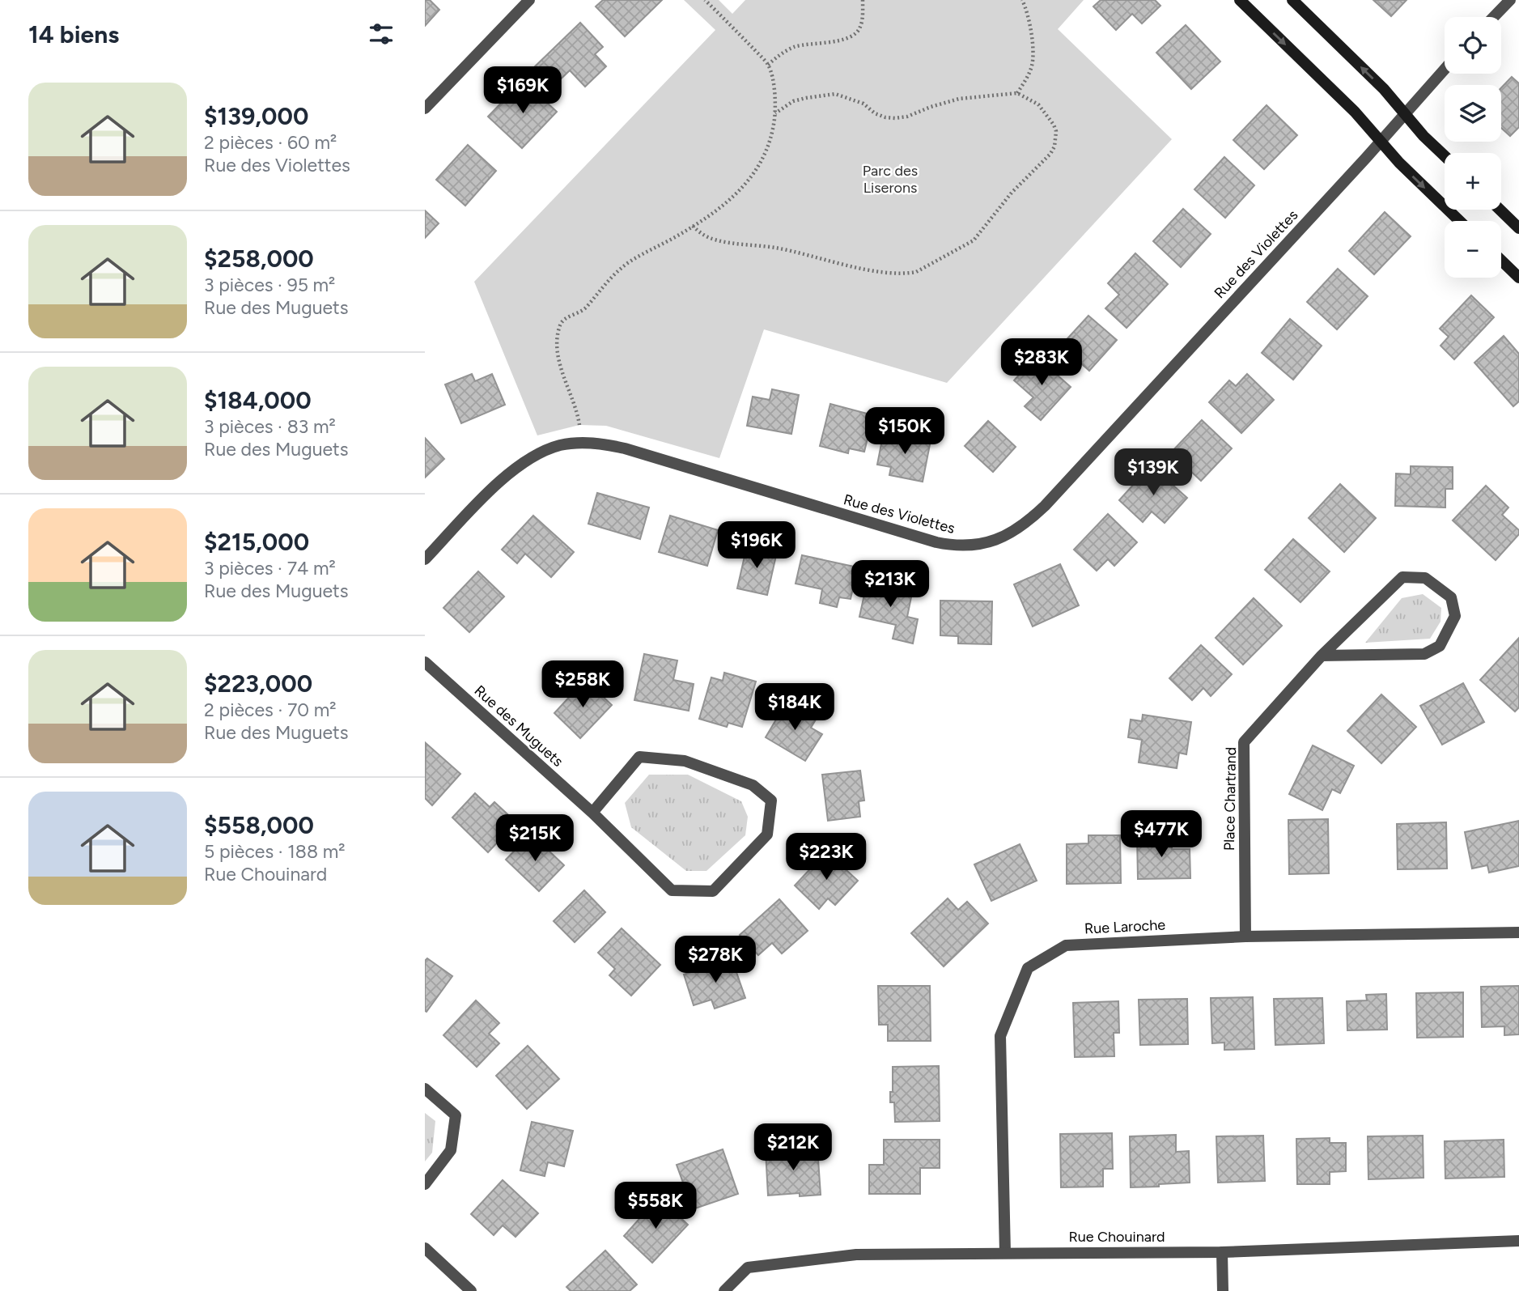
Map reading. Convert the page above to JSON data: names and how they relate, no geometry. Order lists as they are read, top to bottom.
{
  "streets": {
    "street": [
      "Rue des Violettes",
      "Rue des Muguets",
      "Place Chartrand",
      "Rue Laroche",
      "Rue Chouinard"
    ]
  },
  "crossings": [
    ["Place Chartrand", "Rue Laroche"],
    ["Rue Laroche", "Rue Chouinard"]
  ],
  "parks": ["Parc des Liserons"],
  "page": {
    "heading": "14 biens",
    "map_buttons": ["+", "−"],
    "price": [
      "$169K",
      "$283K",
      "$150K",
      "$139K",
      "$196K",
      "$213K",
      "$258K",
      "$184K",
      "$477K",
      "$215K",
      "$223K",
      "$278K",
      "$212K",
      "$558K"
    ],
    "list": [
      {
        "name": "$139,000",
        "note": "2 pièces · 60 m² · Rue des Violettes"
      },
      {
        "name": "$258,000",
        "note": "3 pièces · 95 m² · Rue des Muguets"
      },
      {
        "name": "$184,000",
        "note": "3 pièces · 83 m² · Rue des Muguets"
      },
      {
        "name": "$215,000",
        "note": "3 pièces · 74 m² · Rue des Muguets"
      },
      {
        "name": "$223,000",
        "note": "2 pièces · 70 m² · Rue des Muguets"
      },
      {
        "name": "$558,000",
        "note": "5 pièces · 188 m² · Rue Chouinard"
      }
    ]
  }
}
